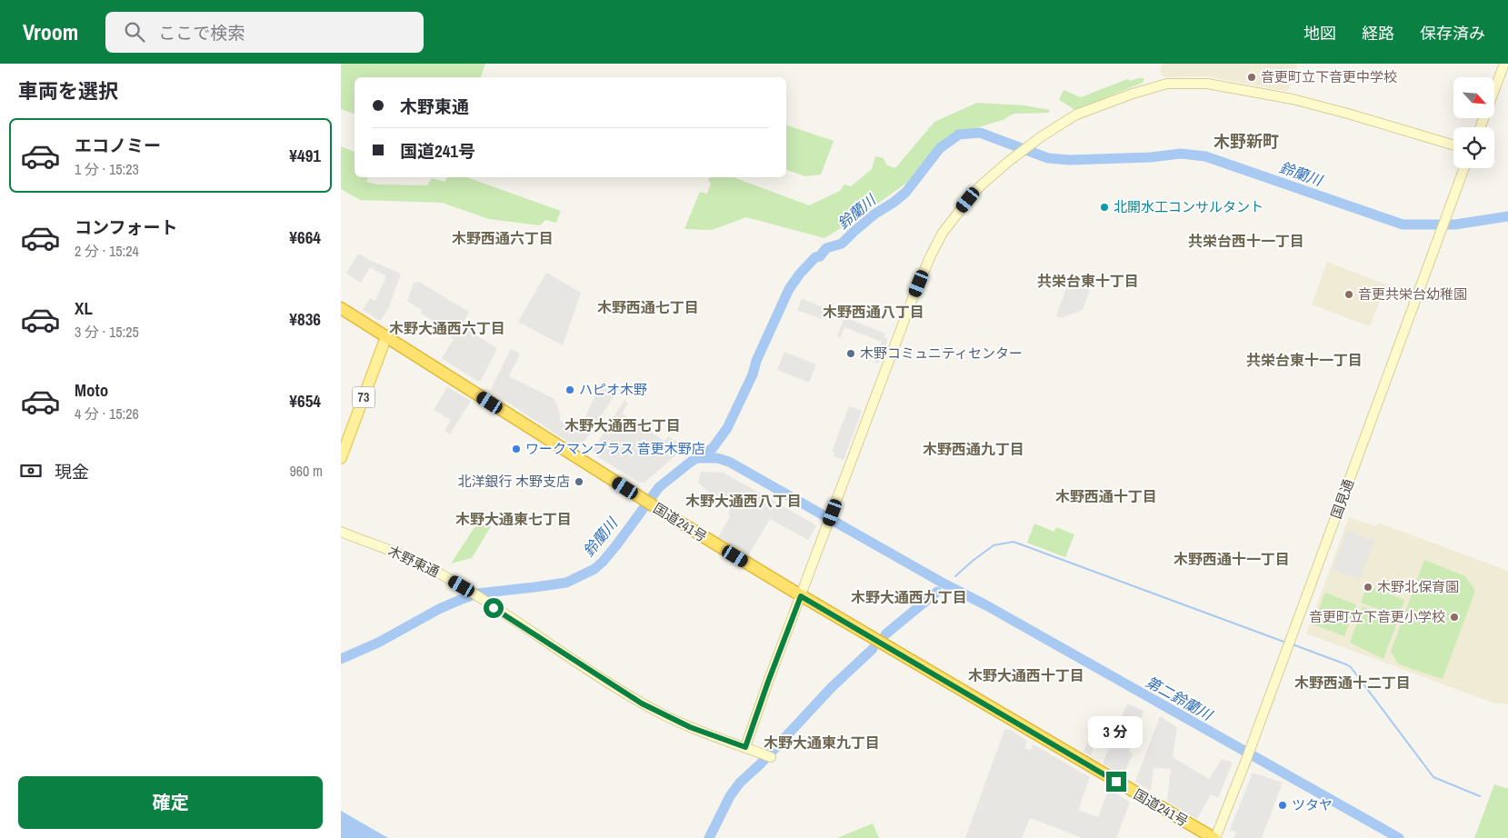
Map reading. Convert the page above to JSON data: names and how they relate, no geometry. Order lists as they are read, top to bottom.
{
  "streets": {
    "highway": ["国道241号"],
    "main road": ["73"],
    "street": ["国見通", "木野東通"]
  },
  "crossings": [
    ["73", "国道241号"],
    ["国見通", "国道241号"]
  ],
  "districts": [
    "木野新町",
    "木野西通六丁目",
    "共栄台西十一丁目",
    "共栄台東十丁目",
    "木野西通七丁目",
    "木野西通八丁目",
    "木野大通西六丁目",
    "共栄台東十一丁目",
    "木野大通西七丁目",
    "木野西通九丁目",
    "木野西通十丁目",
    "木野大通西八丁目",
    "木野大通東七丁目",
    "木野西通十一丁目",
    "木野大通西九丁目",
    "木野大通西十丁目",
    "木野西通十二丁目",
    "木野大通東九丁目"
  ],
  "water": ["鈴蘭川", "第二鈴蘭川"],
  "places": [
    "音更町立下音更中学校",
    "北開水工コンサルタント",
    "音更共栄台幼稚園",
    "木野コミュニティセンター",
    "ハピオ木野",
    "ワークマンプラス 音更木野店",
    "北洋銀行 木野支店",
    "木野北保育園",
    "音更町立下音更小学校",
    "ツタヤ"
  ],
  "north": "bottom right",
  "page": {
    "header": "Vroom",
    "search": "ここで検索",
    "nav": ["地図", "経路", "保存済み"],
    "heading": "車両を選択",
    "banner": ["木野東通", "国道241号"],
    "list": [
      {
        "name": "エコノミー",
        "note": "1 分 · 15:23",
        "value": "¥491"
      },
      {
        "name": "コンフォート",
        "note": "2 分 · 15:24",
        "value": "¥664"
      },
      {
        "name": "XL",
        "note": "3 分 · 15:25",
        "value": "¥836"
      },
      {
        "name": "Moto",
        "note": "4 分 · 15:26",
        "value": "¥654"
      }
    ],
    "pay": ["現金", "960 m"],
    "bubble": "3 分",
    "buttons": "確定"
  }
}
